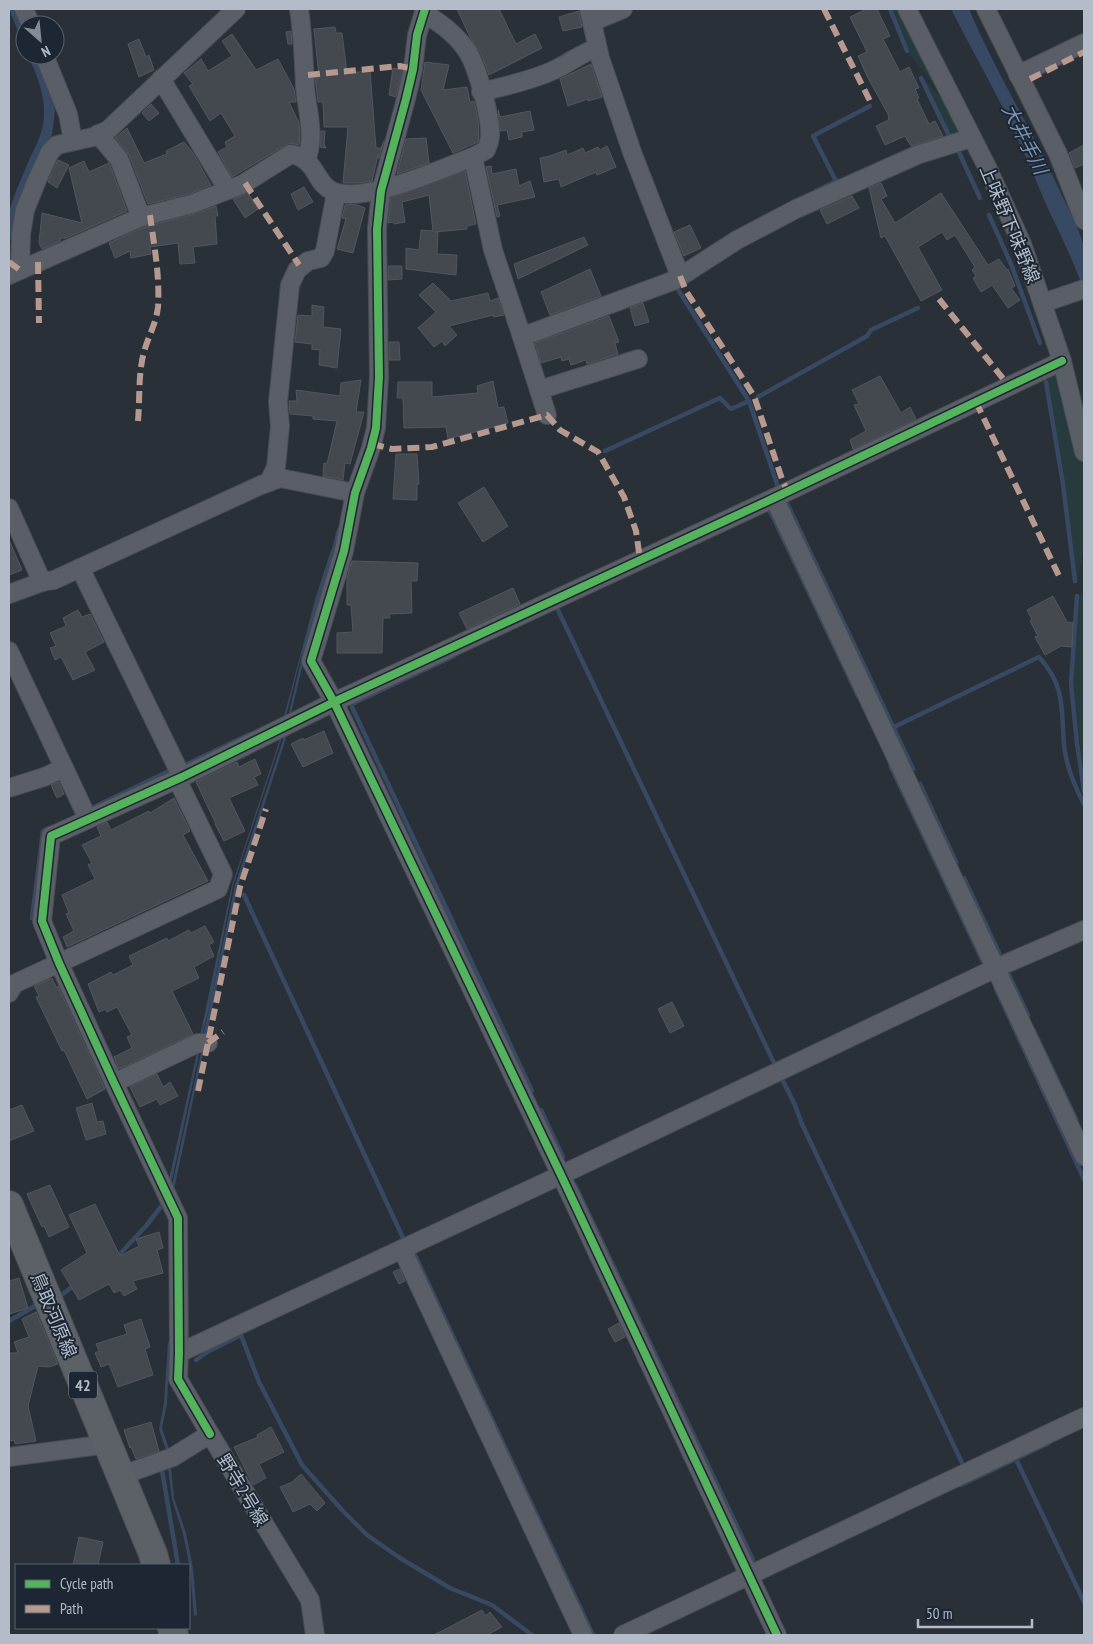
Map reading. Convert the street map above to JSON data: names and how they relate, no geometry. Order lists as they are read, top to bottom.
{
  "streets": {
    "main road": ["鳥取河原線", "42"],
    "street": ["上味野下味野線", "野寺2号線"]
  },
  "crossings": [
    ["鳥取河原線", "野寺2号線"]
  ],
  "water": ["大井手川"],
  "legend": ["Cycle path", "Path"],
  "scale_bar": "50 m",
  "north": "bottom right"
}
